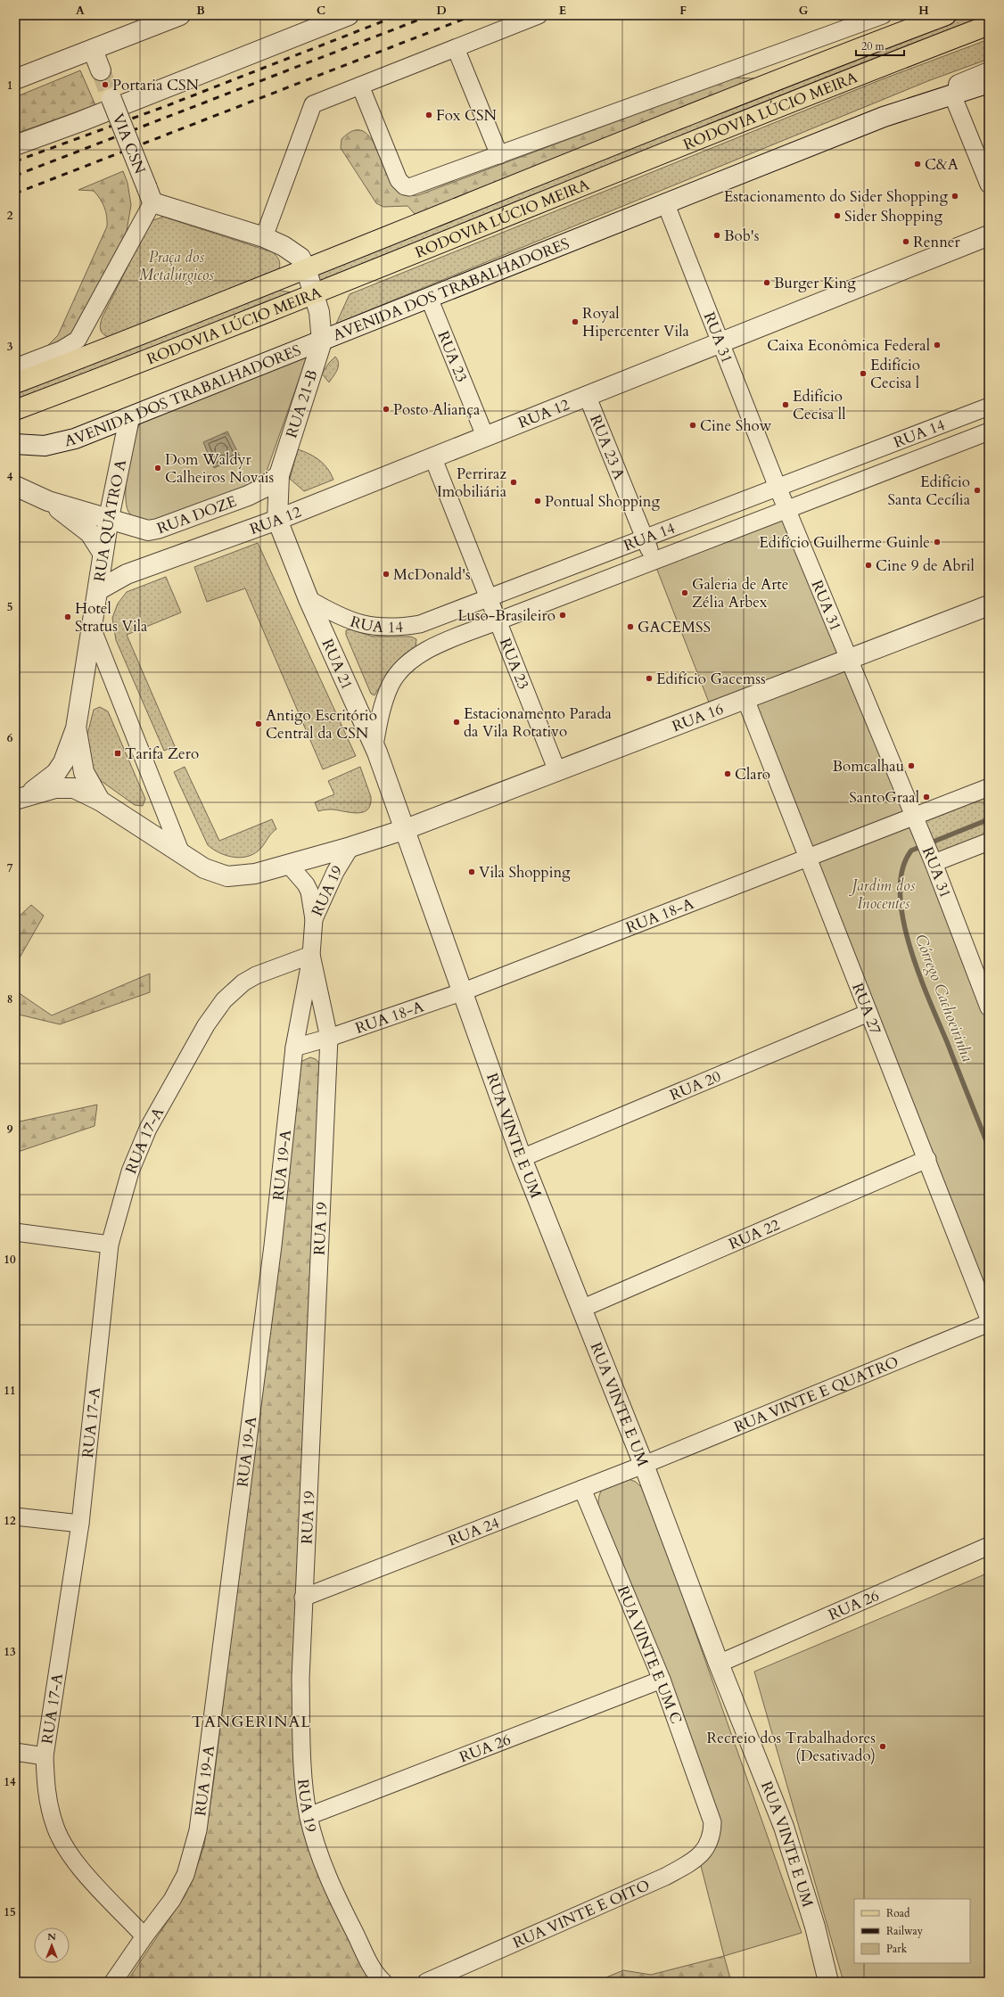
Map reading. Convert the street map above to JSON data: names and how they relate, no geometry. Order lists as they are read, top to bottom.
{
  "streets": {
    "main road": ["RODOVIA LÚCIO MEIRA"],
    "street": [
      "VIA CSN",
      "AVENIDA DOS TRABALHADORES",
      "RUA 31",
      "RUA 23",
      "RUA 21-B",
      "RUA 12",
      "RUA 14",
      "RUA 23 A",
      "RUA DOZE",
      "RUA QUATRO A",
      "RUA 21",
      "RUA 16",
      "RUA 19",
      "RUA 18-A",
      "RUA 27",
      "RUA 20",
      "RUA VINTE E UM",
      "RUA 17-A",
      "RUA 19-A",
      "RUA 22",
      "RUA VINTE E QUATRO",
      "RUA 24",
      "RUA 26",
      "RUA VINTE E UM C",
      "RUA VINTE E OITO"
    ]
  },
  "crossings": [
    ["RODOVIA LÚCIO MEIRA", "RUA 21-B"],
    ["VIA CSN", "RUA 21-B"],
    ["AVENIDA DOS TRABALHADORES", "RUA 31"],
    ["AVENIDA DOS TRABALHADORES", "RUA 23"],
    ["AVENIDA DOS TRABALHADORES", "RUA 21-B"],
    ["AVENIDA DOS TRABALHADORES", "RUA QUATRO A"],
    ["RUA 31", "RUA 12"],
    ["RUA 31", "RUA 14"],
    ["RUA 31", "RUA 16"],
    ["RUA 31", "RUA 18-A"],
    ["RUA 23", "RUA 12"],
    ["RUA 23", "RUA 14"],
    ["RUA 23", "RUA 16"],
    ["RUA 21-B", "RUA 12"],
    ["RUA 21-B", "RUA DOZE"],
    ["RUA 21-B", "RUA 21"],
    ["RUA 12", "RUA 23 A"],
    ["RUA 12", "RUA QUATRO A"],
    ["RUA 12", "RUA 21"],
    ["RUA 14", "RUA 23 A"],
    ["RUA 14", "RUA 21"],
    ["RUA DOZE", "RUA QUATRO A"],
    ["RUA QUATRO A", "RUA 16"],
    ["RUA 21", "RUA 16"],
    ["RUA 21", "RUA VINTE E UM"],
    ["RUA 16", "RUA 19"],
    ["RUA 16", "RUA 27"],
    ["RUA 16", "RUA VINTE E UM"],
    ["RUA 19", "RUA 18-A"],
    ["RUA 19", "RUA 17-A"],
    ["RUA 19", "RUA 19-A"],
    ["RUA 19", "RUA 24"],
    ["RUA 19", "RUA 26"],
    ["RUA 18-A", "RUA 27"],
    ["RUA 18-A", "RUA VINTE E UM"],
    ["RUA 18-A", "RUA 19-A"],
    ["RUA 27", "RUA 20"],
    ["RUA 27", "RUA 22"],
    ["RUA 20", "RUA VINTE E UM"],
    ["RUA VINTE E UM", "RUA 22"],
    ["RUA VINTE E UM", "RUA VINTE E QUATRO"],
    ["RUA VINTE E UM", "RUA 24"],
    ["RUA VINTE E UM", "RUA 26"],
    ["RUA 17-A", "RUA 19-A"],
    ["RUA VINTE E QUATRO", "RUA 24"],
    ["RUA 24", "RUA VINTE E UM C"],
    ["RUA 26", "RUA VINTE E UM C"],
    ["RUA VINTE E UM C", "RUA VINTE E OITO"]
  ],
  "districts": ["TANGERINAL"],
  "water": ["Córrego Cachoeirinha"],
  "parks": ["Praça dos Metalúrgicos", "Jardim dos Inocentes"],
  "places": {
    "other": [
      "Portaria CSN",
      "Fox CSN",
      "C&A",
      "Estacionamento do Sider Shopping",
      "Sider Shopping",
      "Bob's",
      "Renner",
      "Burger King",
      "Royal Hipercenter Vila",
      "Caixa Econômica Federal",
      "Edifício Cecisa l",
      "Edifício Cecisa ll",
      "Posto Aliança",
      "Cine Show",
      "Dom Waldyr Calheiros Novais",
      "Perriraz Imobiliária",
      "Edifício Santa Cecília",
      "Pontual Shopping",
      "Edifício Guilherme Guinle",
      "Cine 9 de Abril",
      "McDonald's",
      "Galeria de Arte Zélia Arbex",
      "Luso-Brasileiro",
      "Hotel Stratus Vila",
      "GACEMSS",
      "Edifício Gacemss",
      "Estacionamento Parada da Vila Rotativo",
      "Antigo Escritório Central da CSN",
      "Bomcalhau",
      "Claro",
      "SantoGraal",
      "Vila Shopping",
      "Recreio dos Trabalhadores (Desativado)"
    ],
    "transit": ["Tarifa Zero"]
  },
  "legend": ["Road", "Railway", "Park"],
  "scale_bar": "20 m",
  "north": "top",
  "grid": {
    "columns": [
      "A",
      "B",
      "C",
      "D",
      "E",
      "F",
      "G",
      "H"
    ],
    "rows": [
      "1",
      "2",
      "3",
      "4",
      "5",
      "6",
      "7",
      "8",
      "9",
      "10",
      "11",
      "12",
      "13",
      "14",
      "15"
    ]
  }
}
